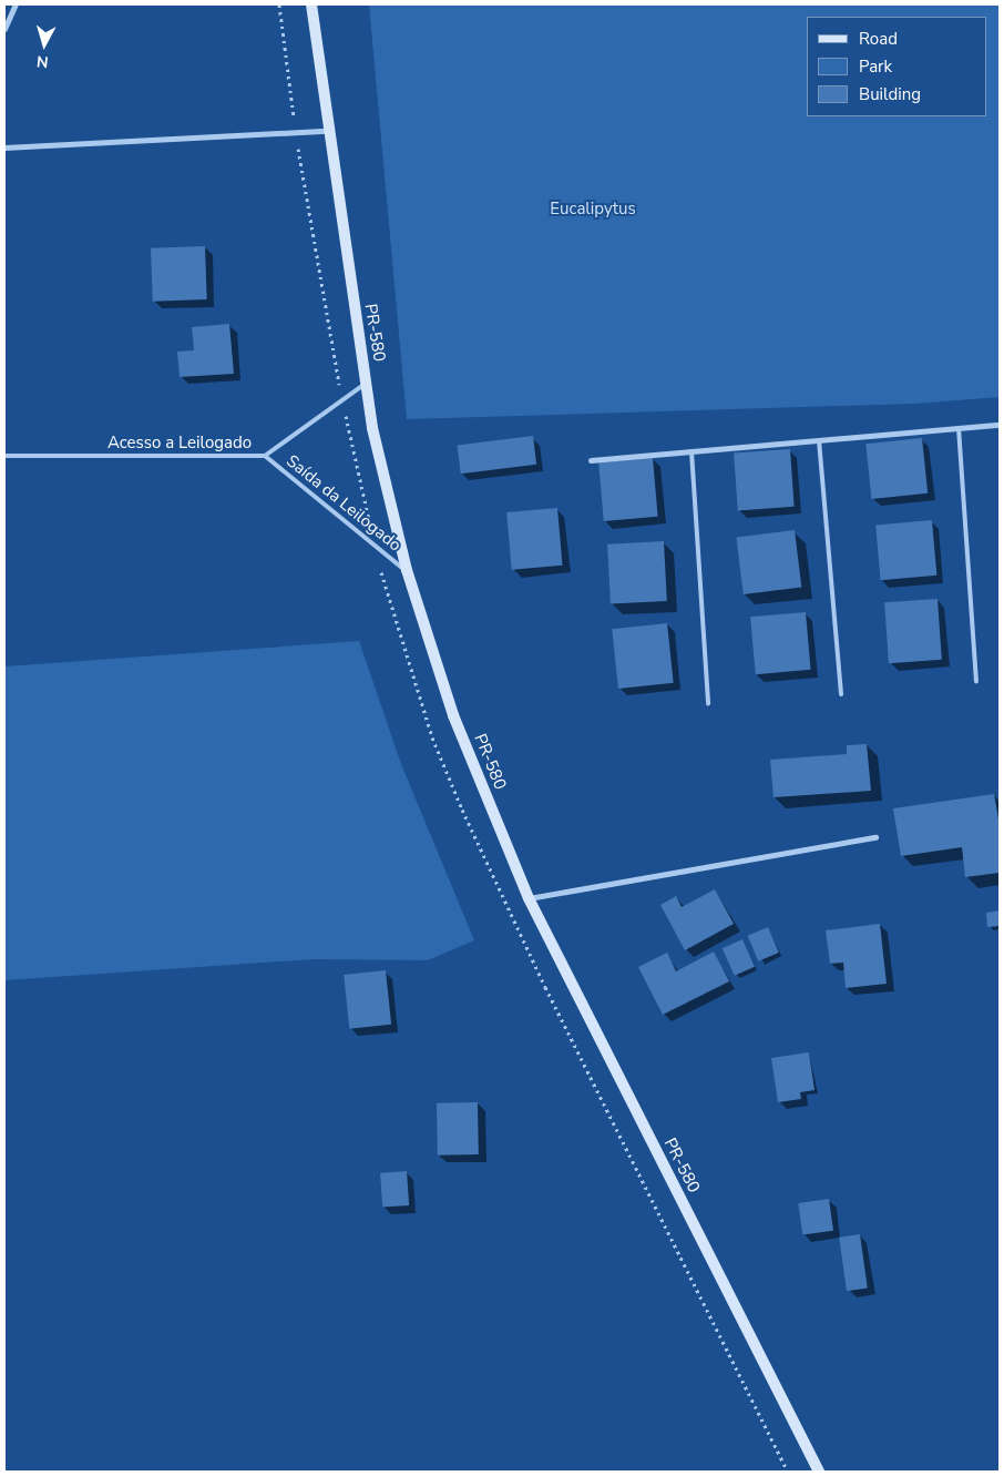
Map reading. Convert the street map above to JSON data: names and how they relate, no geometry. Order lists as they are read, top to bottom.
{
  "streets": {
    "main road": ["PR-580"],
    "lane": ["Acesso a Leilogado", "Saída da Leilogado"]
  },
  "crossings": [
    ["PR-580", "Acesso a Leilogado"],
    ["PR-580", "Saída da Leilogado"],
    ["Acesso a Leilogado", "Saída da Leilogado"]
  ],
  "parks": ["Eucalipytus"],
  "legend": ["Road", "Park", "Building"],
  "north": "bottom"
}
